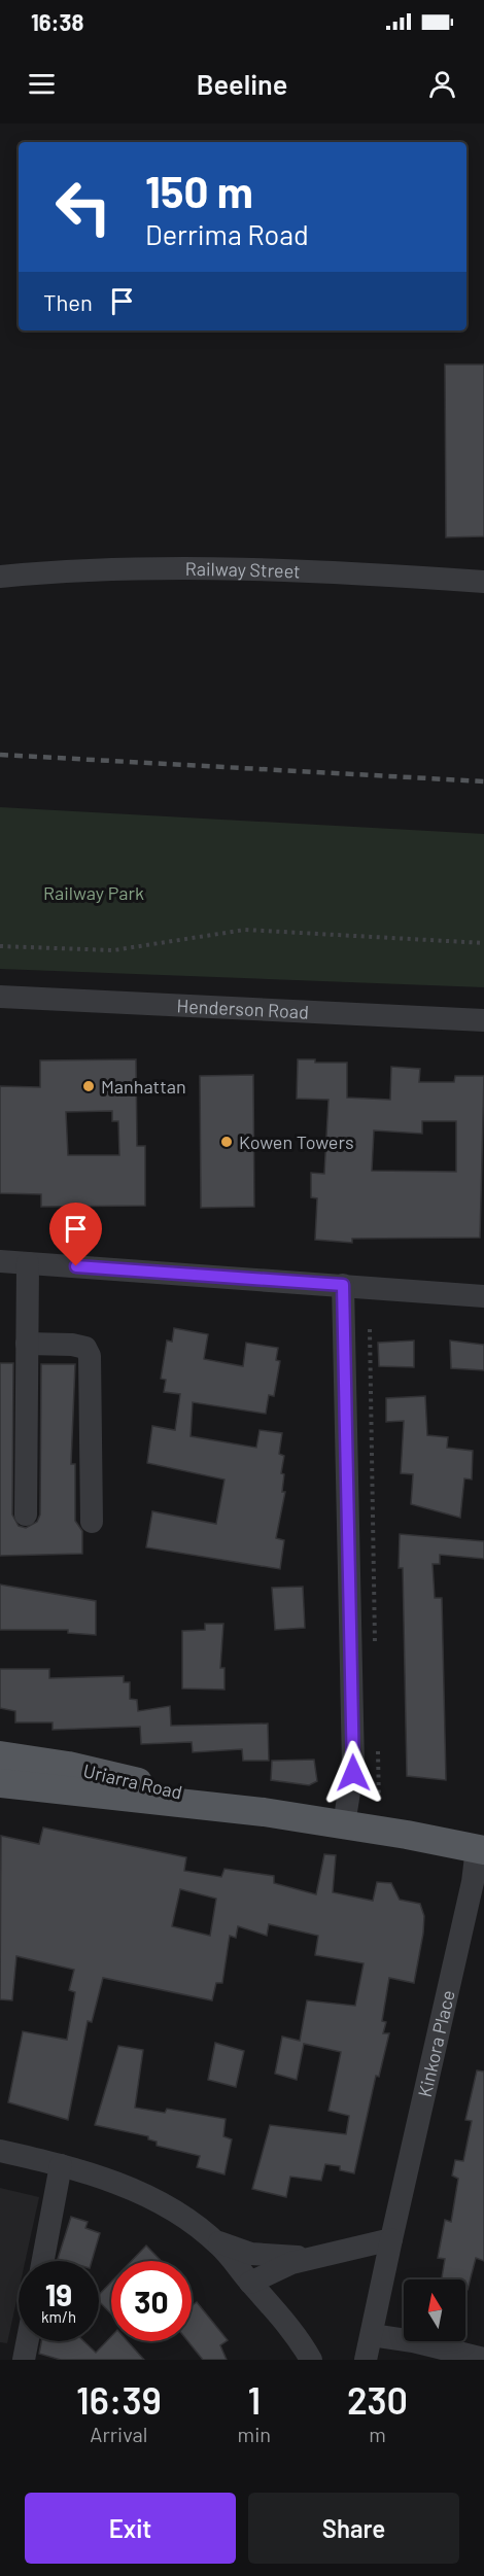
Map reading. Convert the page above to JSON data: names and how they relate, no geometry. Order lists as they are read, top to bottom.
{
  "streets": {
    "main road": ["Uriarra Road"],
    "street": ["Railway Street", "Henderson Road", "Kinkora Place"]
  },
  "crossings": [
    ["Uriarra Road", "Kinkora Place"]
  ],
  "parks": ["Railway Park"],
  "places": ["Manhattan", "Kowen Towers"],
  "north": "top",
  "page": {
    "status": "16:38",
    "header": "Beeline",
    "turn": ["150 m", "Derrima Road"],
    "then": "Then",
    "speed": "19 km/h",
    "limit": "30",
    "eta": [
      "16:39",
      "Arrival",
      "1",
      "min",
      "230",
      "m"
    ],
    "buttons": ["Exit", "Share"]
  }
}
